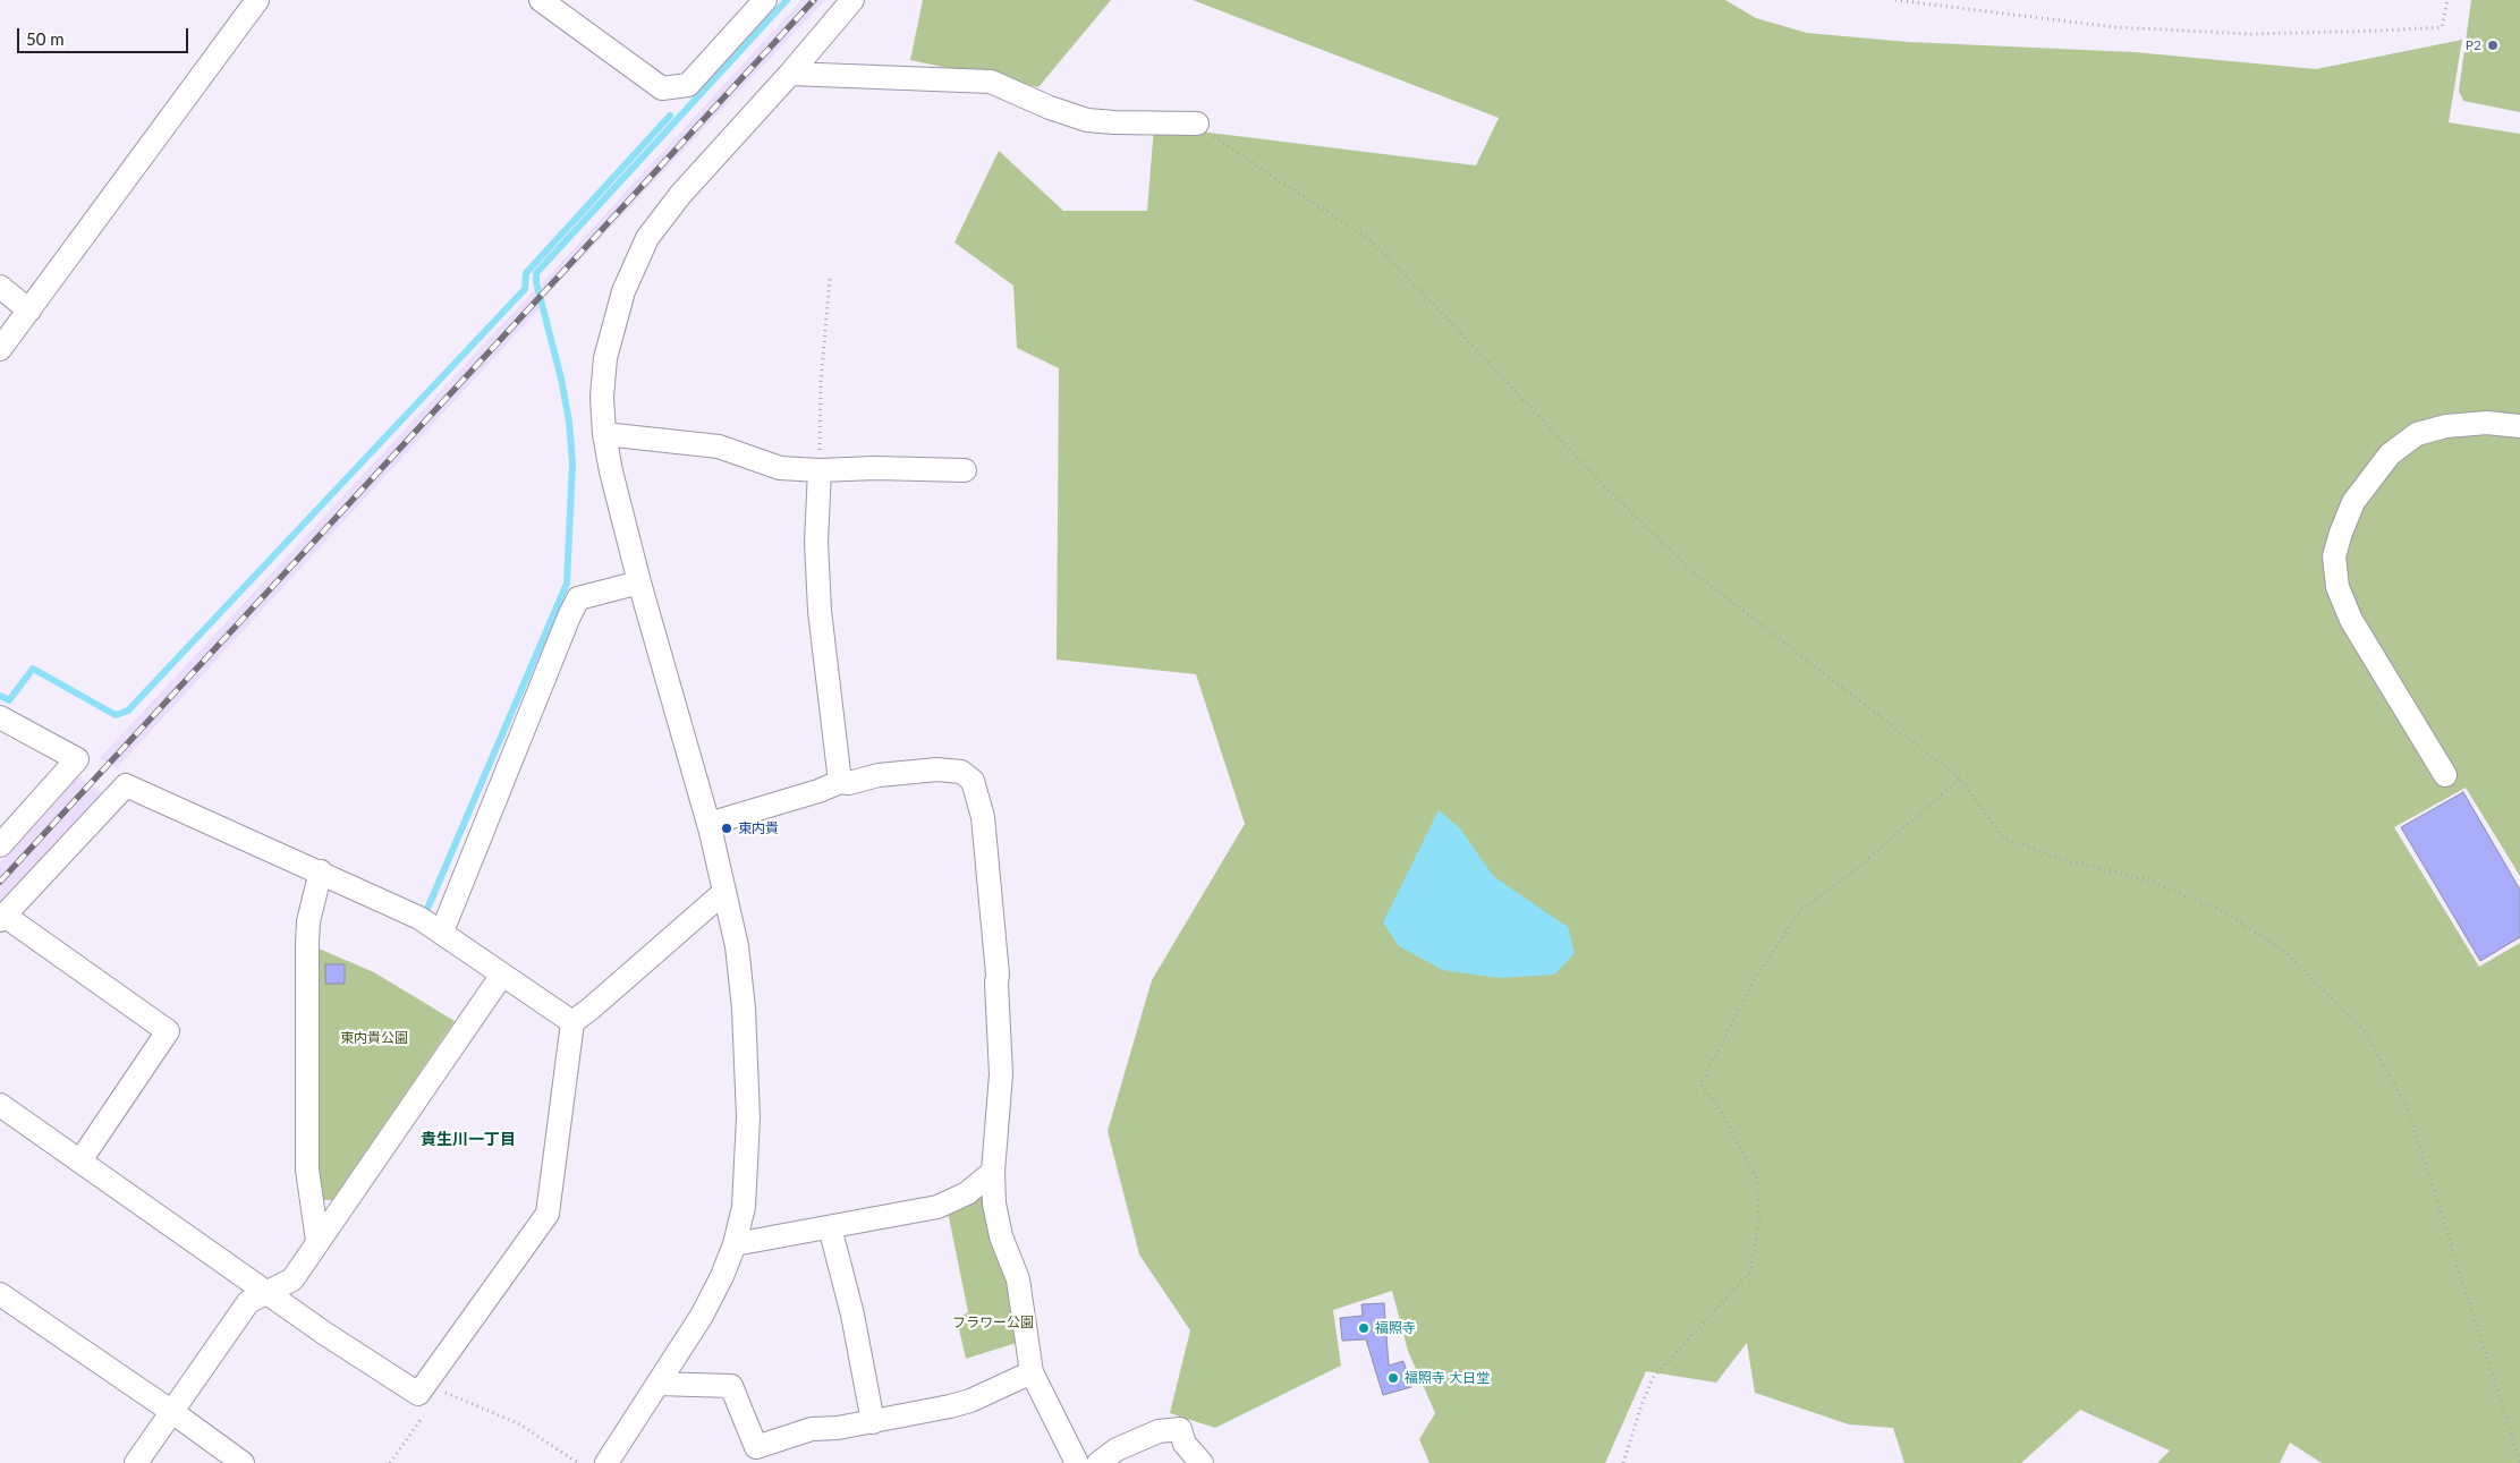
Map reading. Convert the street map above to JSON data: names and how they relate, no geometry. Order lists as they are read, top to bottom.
{
  "districts": ["貴生川一丁目"],
  "parks": ["東内貴公園", "フラワー公園"],
  "places": [
    "P2",
    "東内貴",
    "福照寺",
    "福照寺 大日堂"
  ],
  "scale_bar": "50 m"
}
